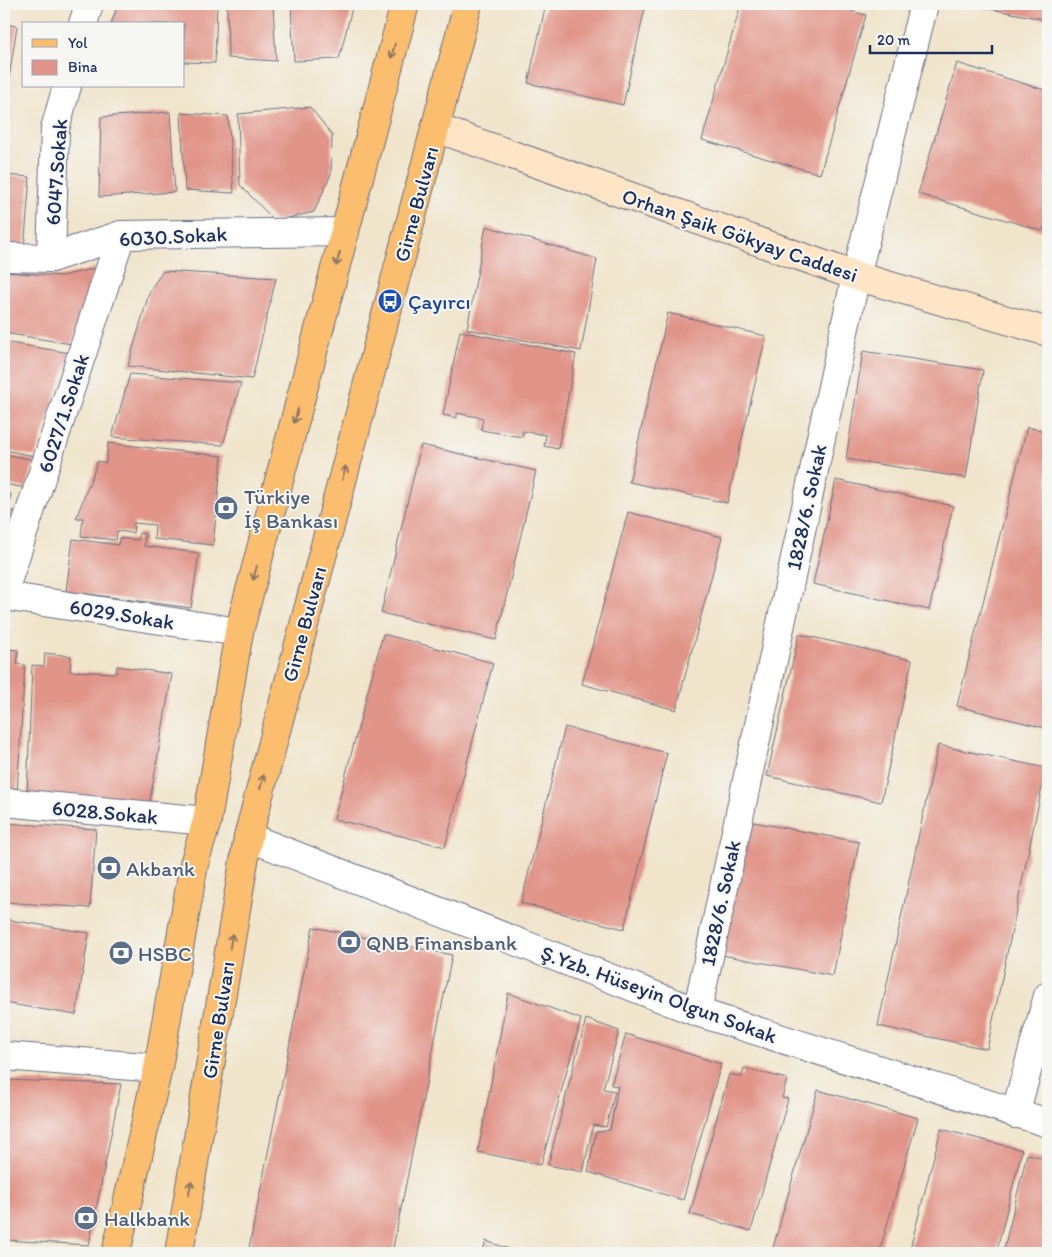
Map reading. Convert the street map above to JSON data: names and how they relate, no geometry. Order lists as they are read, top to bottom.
{
  "streets": {
    "main road": ["Girne Bulvarı"],
    "street": [
      "6047.Sokak",
      "Orhan Şaik Gökyay Caddesi",
      "6030.Sokak",
      "6027/1.Sokak",
      "1828/6. Sokak",
      "6029.Sokak",
      "6028.Sokak",
      "Ş.Yzb. Hüseyin Olgun Sokak"
    ]
  },
  "crossings": [
    ["6047.Sokak", "6030.Sokak"],
    ["Girne Bulvarı", "Orhan Şaik Gökyay Caddesi"],
    ["Girne Bulvarı", "Ş.Yzb. Hüseyin Olgun Sokak"],
    ["Orhan Şaik Gökyay Caddesi", "1828/6. Sokak"],
    ["6030.Sokak", "6027/1.Sokak"],
    ["1828/6. Sokak", "Ş.Yzb. Hüseyin Olgun Sokak"]
  ],
  "places": {
    "bus stop": ["Çayırcı"],
    "bank": [
      "Türkiye İş Bankası",
      "Akbank",
      "QNB Finansbank",
      "HSBC",
      "Halkbank"
    ]
  },
  "legend": ["Yol", "Bina"],
  "scale_bar": "20 m"
}
